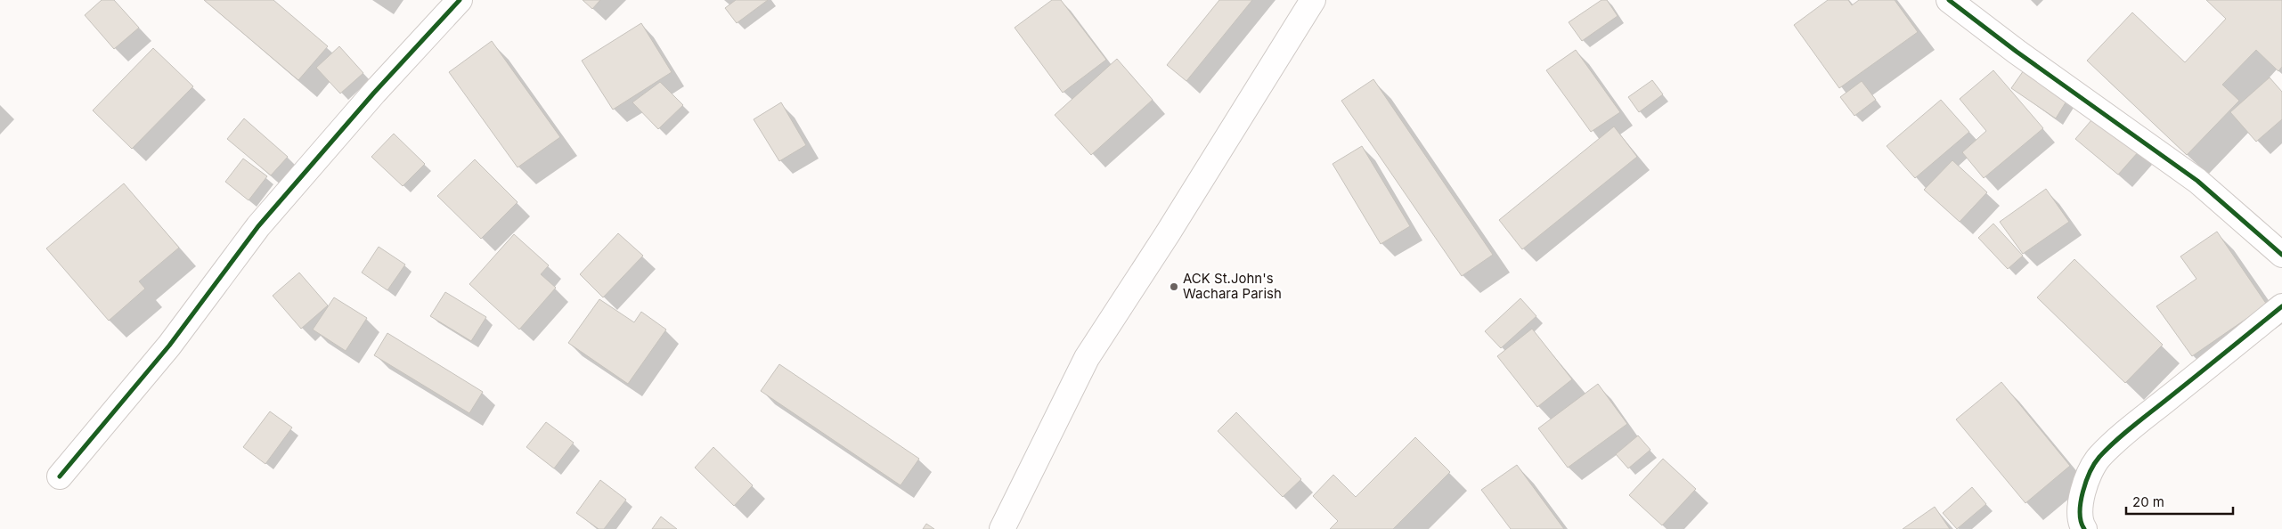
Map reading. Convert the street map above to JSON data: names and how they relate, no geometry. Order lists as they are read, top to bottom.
{
  "places": ["ACK St.John's Wachara Parish"],
  "scale_bar": "20 m"
}
